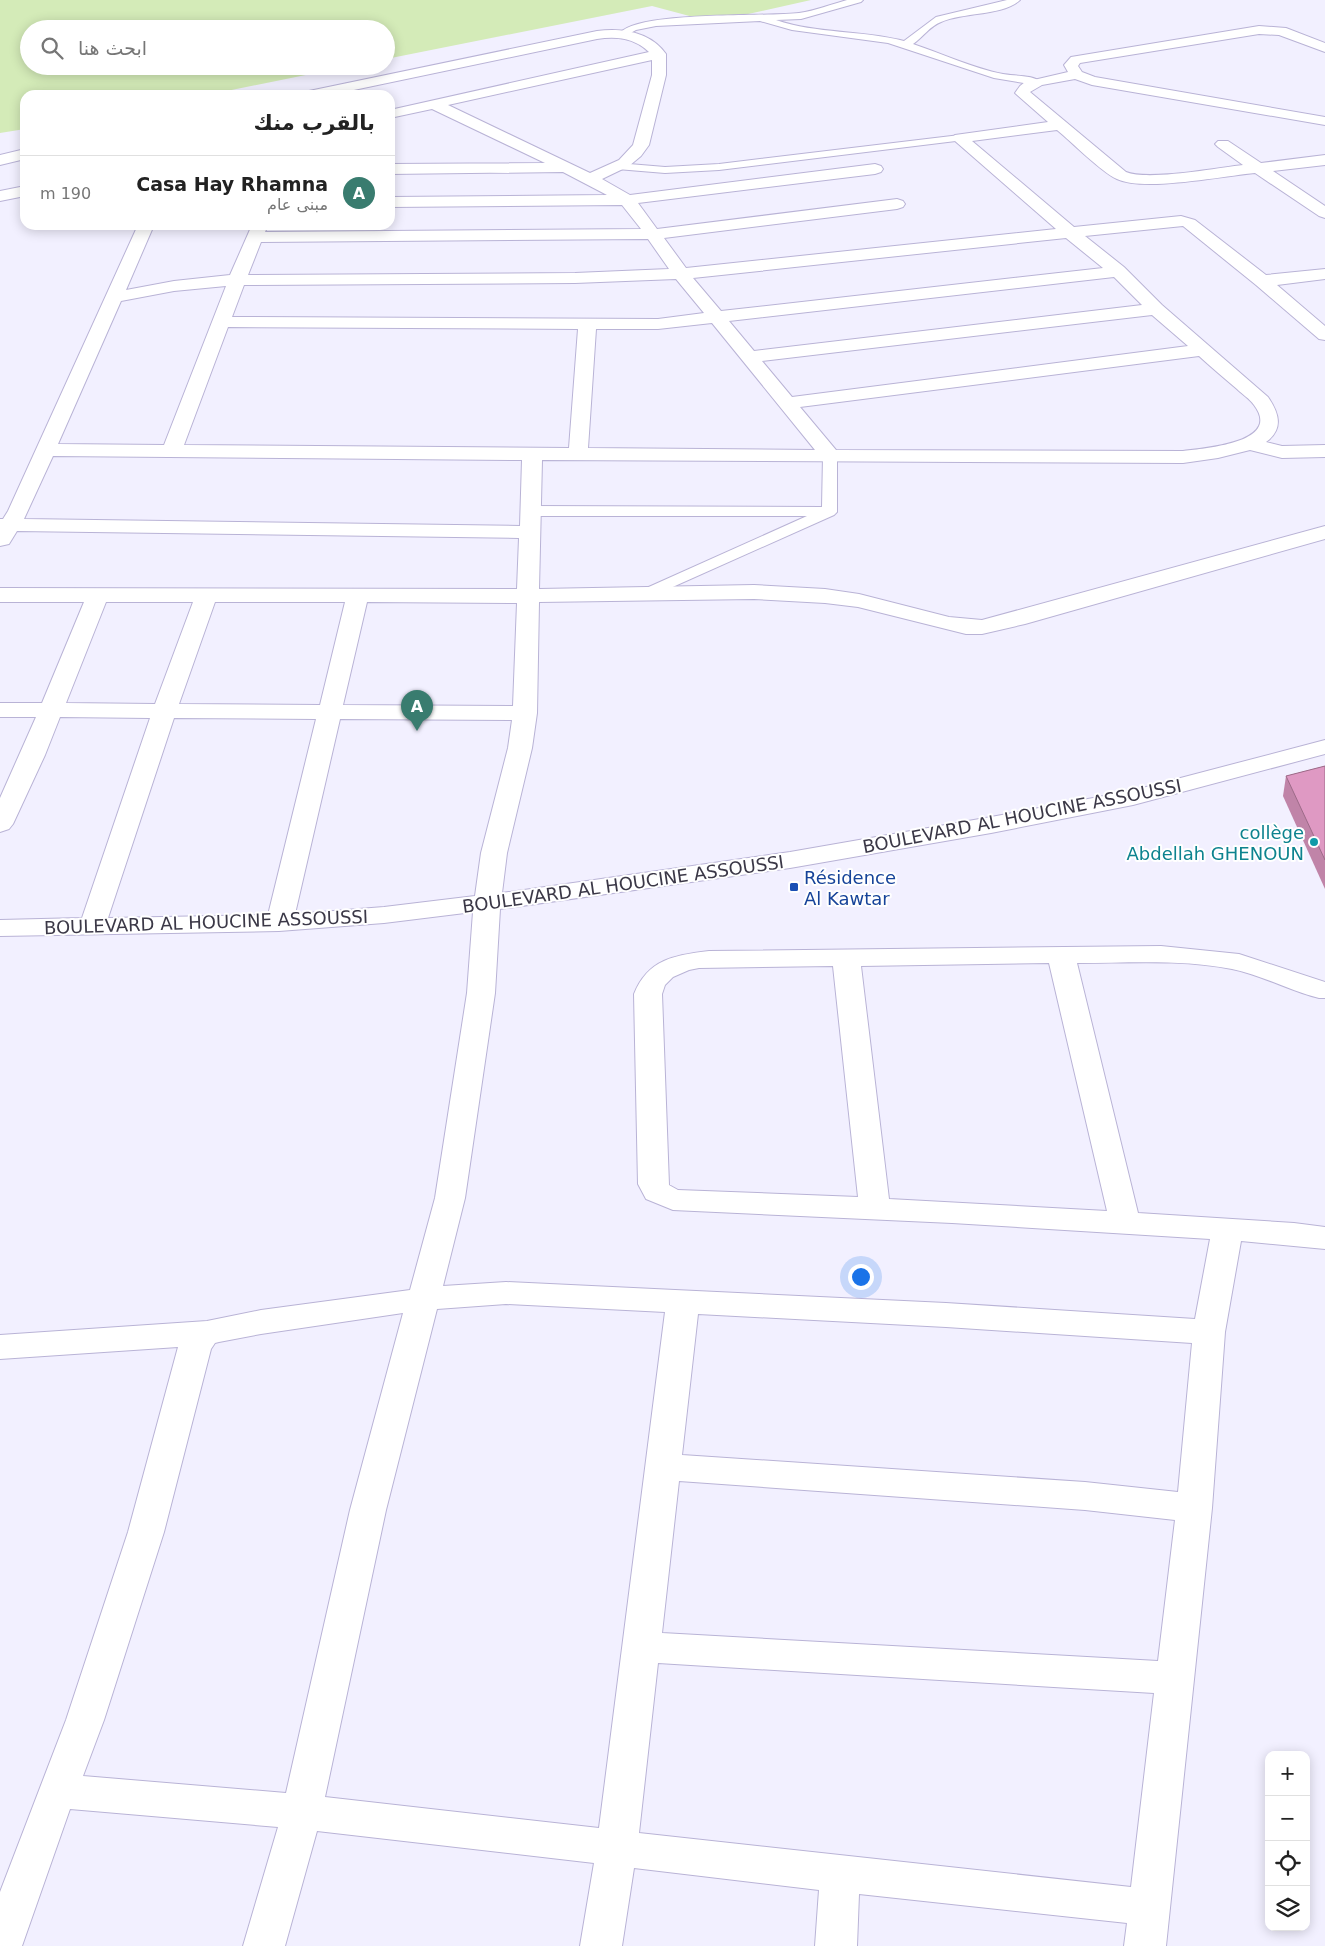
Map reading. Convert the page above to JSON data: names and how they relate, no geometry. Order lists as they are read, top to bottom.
{
  "streets": {
    "street": ["BOULEVARD AL HOUCINE ASSOUSSI"]
  },
  "places": {
    "other": ["collège Abdellah GHENOUN"],
    "transit": ["Résidence Al Kawtar"]
  },
  "page": {
    "search": "ابحث هنا",
    "heading": "بالقرب منك",
    "list": [
      {
        "mark": "A",
        "name": "Casa Hay Rhamna",
        "note": "مبنى عام",
        "value": "190 m"
      }
    ],
    "pins": "A",
    "map_buttons": ["+", "−"]
  }
}
